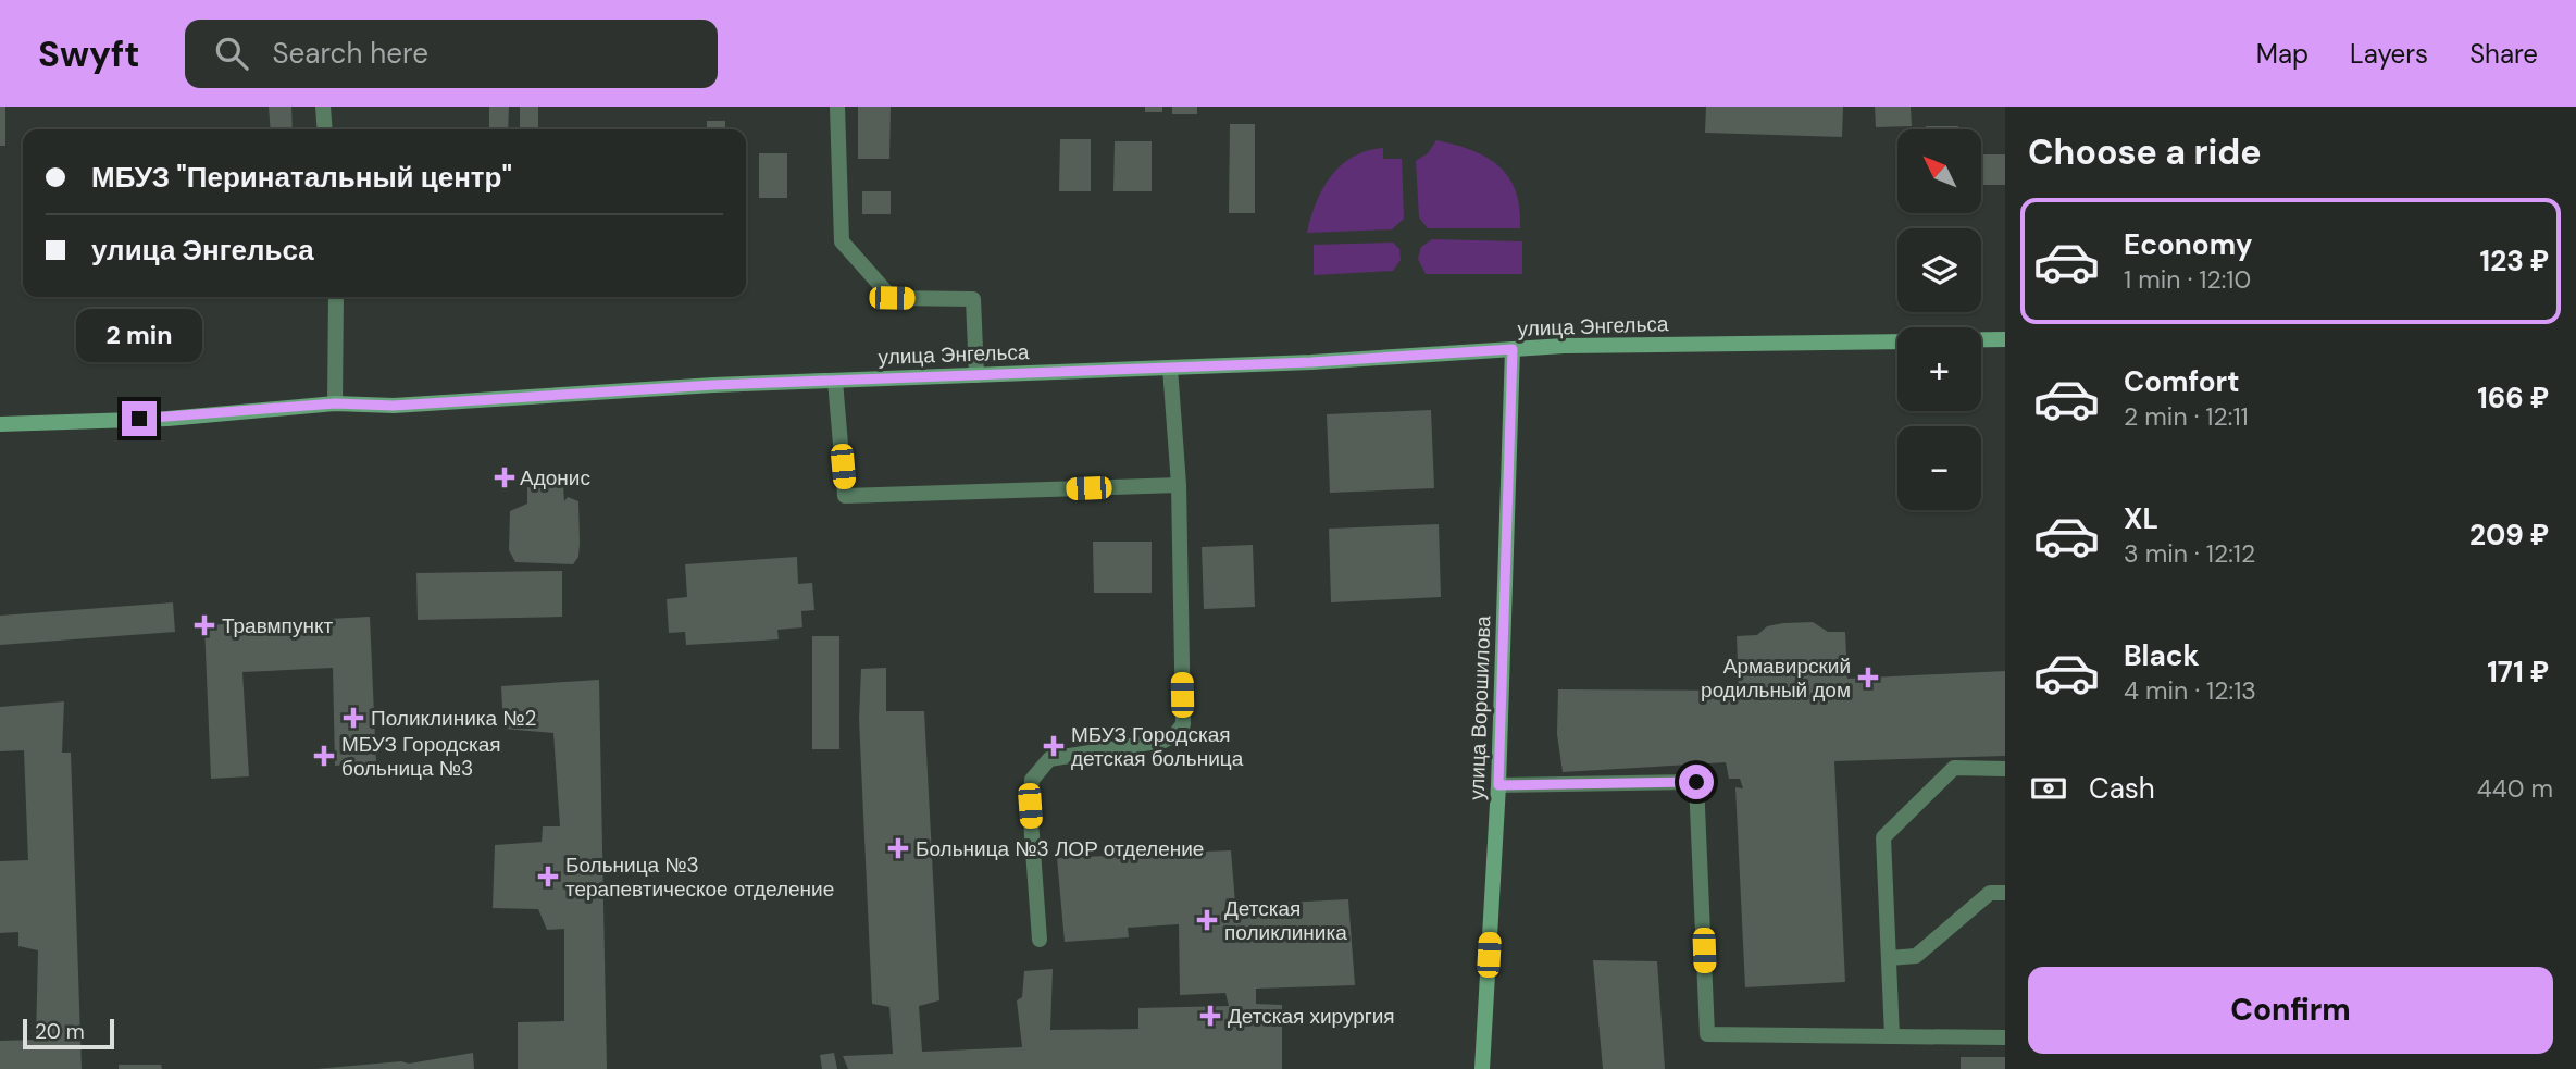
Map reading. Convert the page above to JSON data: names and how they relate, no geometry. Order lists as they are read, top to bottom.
{
  "streets": {
    "main road": ["улица Энгельса", "улица Ворошилова"]
  },
  "crossings": [
    ["улица Энгельса", "улица Ворошилова"]
  ],
  "places": {
    "health": [
      "Адонис",
      "Травмпункт",
      "Армавирский родильный дом",
      "Поликлиника №2",
      "МБУЗ Городская детская больница",
      "МБУЗ Городская больница №3",
      "Больница №3 ЛОР отделение",
      "Больница №3 терапевтическое отделение",
      "Детская поликлиника",
      "Детская хирургия"
    ]
  },
  "scale_bar": "20 m",
  "north": "top left",
  "page": {
    "header": "Swyft",
    "search": "Search here",
    "nav": ["Map", "Layers", "Share"],
    "heading": "Choose a ride",
    "map_buttons": ["+", "−"],
    "banner": ["МБУЗ \"Перинатальный центр\"", "улица Энгельса"],
    "list": [
      {
        "name": "Economy",
        "note": "1 min · 12:10",
        "value": "123 ₽"
      },
      {
        "name": "Comfort",
        "note": "2 min · 12:11",
        "value": "166 ₽"
      },
      {
        "name": "XL",
        "note": "3 min · 12:12",
        "value": "209 ₽"
      },
      {
        "name": "Black",
        "note": "4 min · 12:13",
        "value": "171 ₽"
      }
    ],
    "bubble": "2 min",
    "pay": ["Cash", "440 m"],
    "buttons": "Confirm",
    "scale": "20 m"
  }
}
